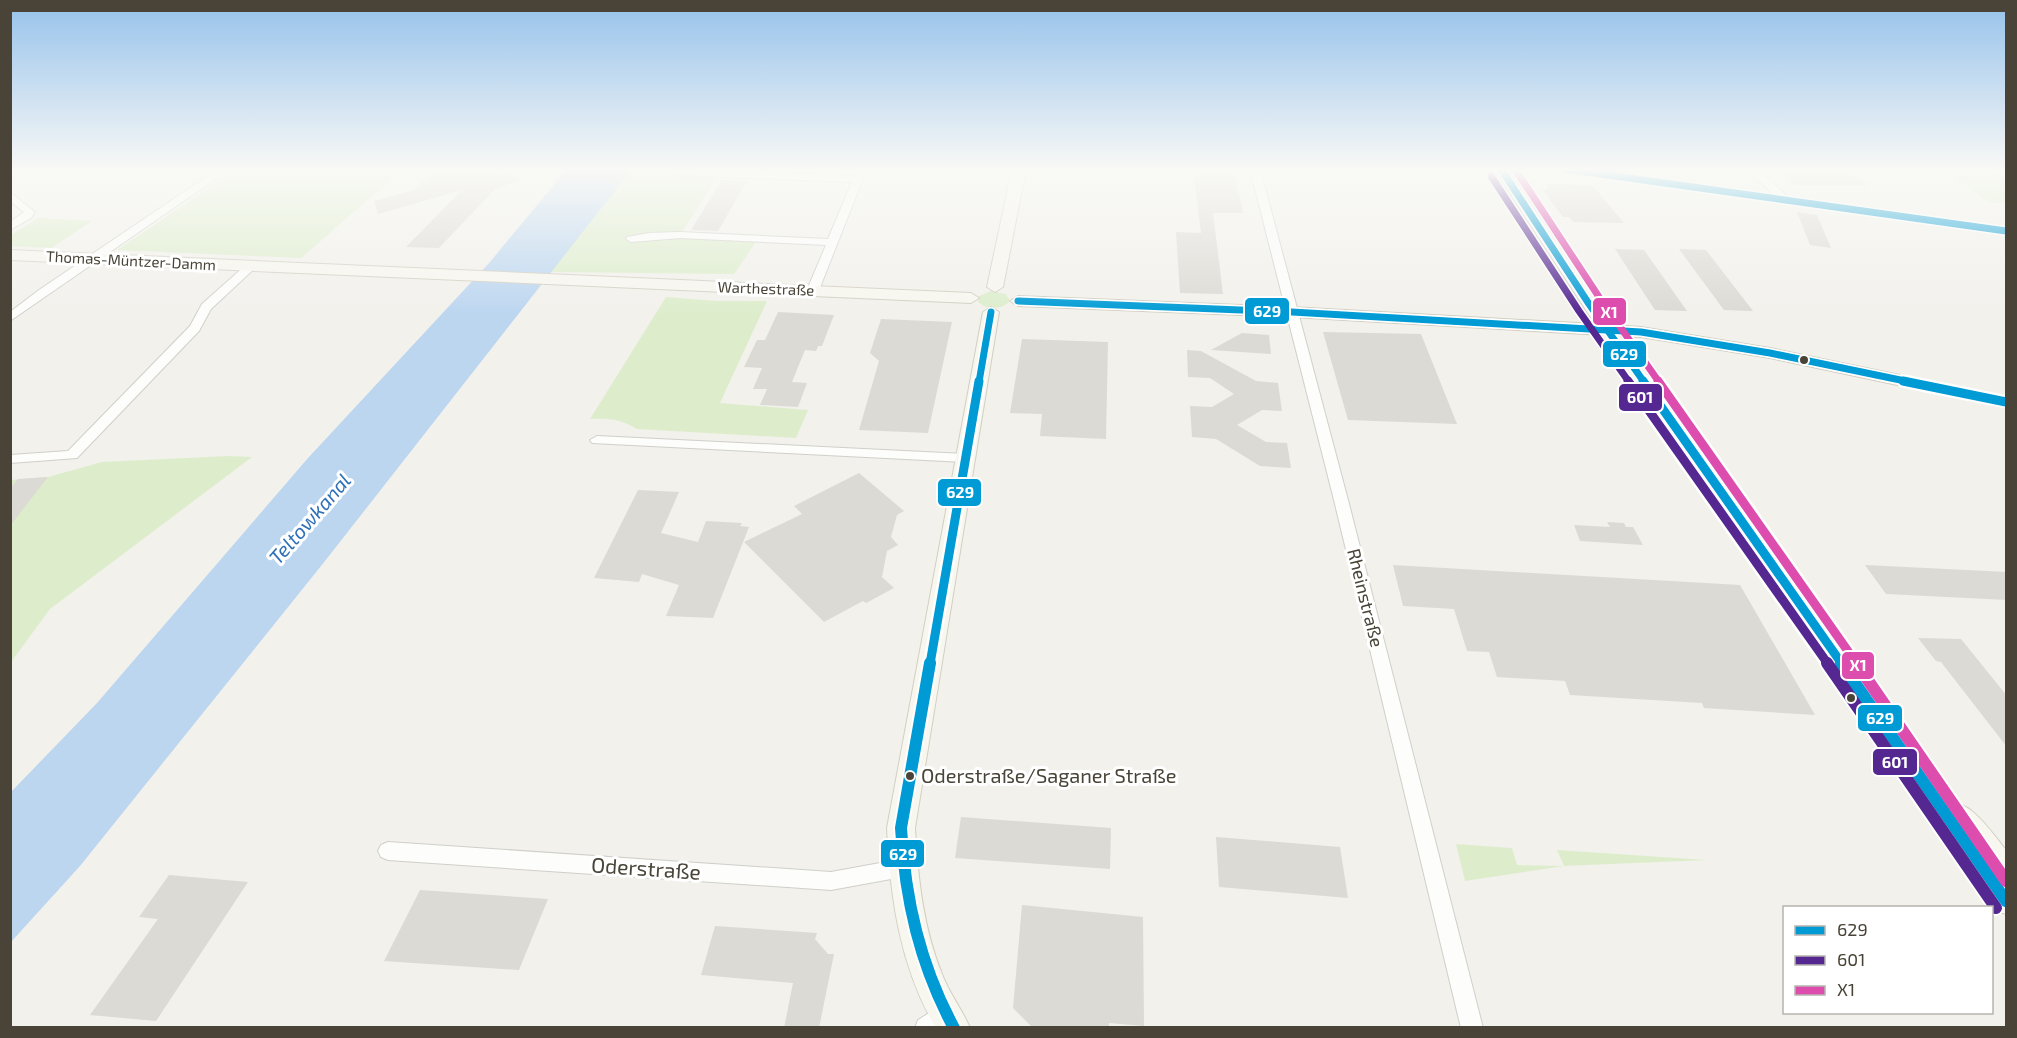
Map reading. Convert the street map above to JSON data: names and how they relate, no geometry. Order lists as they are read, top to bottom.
{
  "streets": {
    "street": [
      "Thomas-Müntzer-Damm",
      "Warthestraße",
      "Rheinstraße",
      "Oderstraße"
    ]
  },
  "crossings": [
    ["Thomas-Müntzer-Damm", "Warthestraße"]
  ],
  "water": ["Teltowkanal"],
  "places": ["Oderstraße/Saganer Straße"],
  "lines": ["transit line 629", "transit line 601", "transit line X1"],
  "legend": ["629", "601", "X1"]
}
